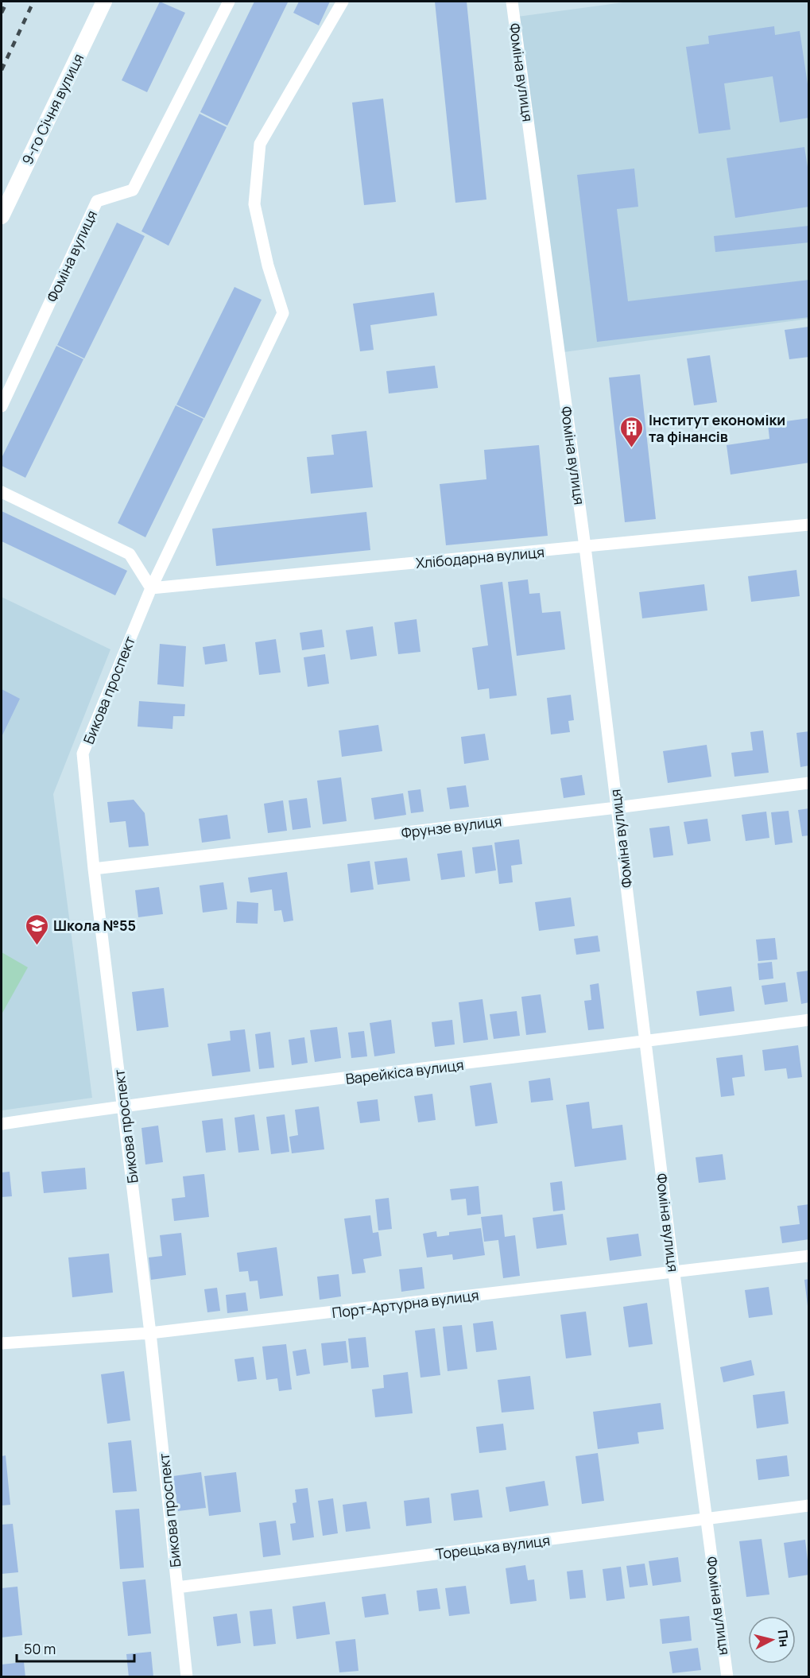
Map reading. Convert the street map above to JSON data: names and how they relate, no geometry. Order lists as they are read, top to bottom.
{
  "streets": {
    "street": [
      "Фоміна вулиця",
      "9-го Січня вулиця",
      "Хлібодарна вулиця",
      "Бикова проспект",
      "Фрунзе вулиця",
      "Варейкіса вулиця",
      "Порт-Артурна вулиця",
      "Торецька вулиця"
    ]
  },
  "crossings": [
    ["Фоміна вулиця", "Хлібодарна вулиця"],
    ["Фоміна вулиця", "Фрунзе вулиця"],
    ["Фоміна вулиця", "Варейкіса вулиця"],
    ["Фоміна вулиця", "Порт-Артурна вулиця"],
    ["Фоміна вулиця", "Торецька вулиця"],
    ["Хлібодарна вулиця", "Бикова проспект"],
    ["Бикова проспект", "Фрунзе вулиця"],
    ["Бикова проспект", "Варейкіса вулиця"],
    ["Бикова проспект", "Порт-Артурна вулиця"],
    ["Бикова проспект", "Торецька вулиця"]
  ],
  "places": {
    "building": ["Інститут економіки та фінансів"],
    "school or university": ["Школа №55"]
  },
  "scale_bar": "50 m",
  "north": "right"
}
